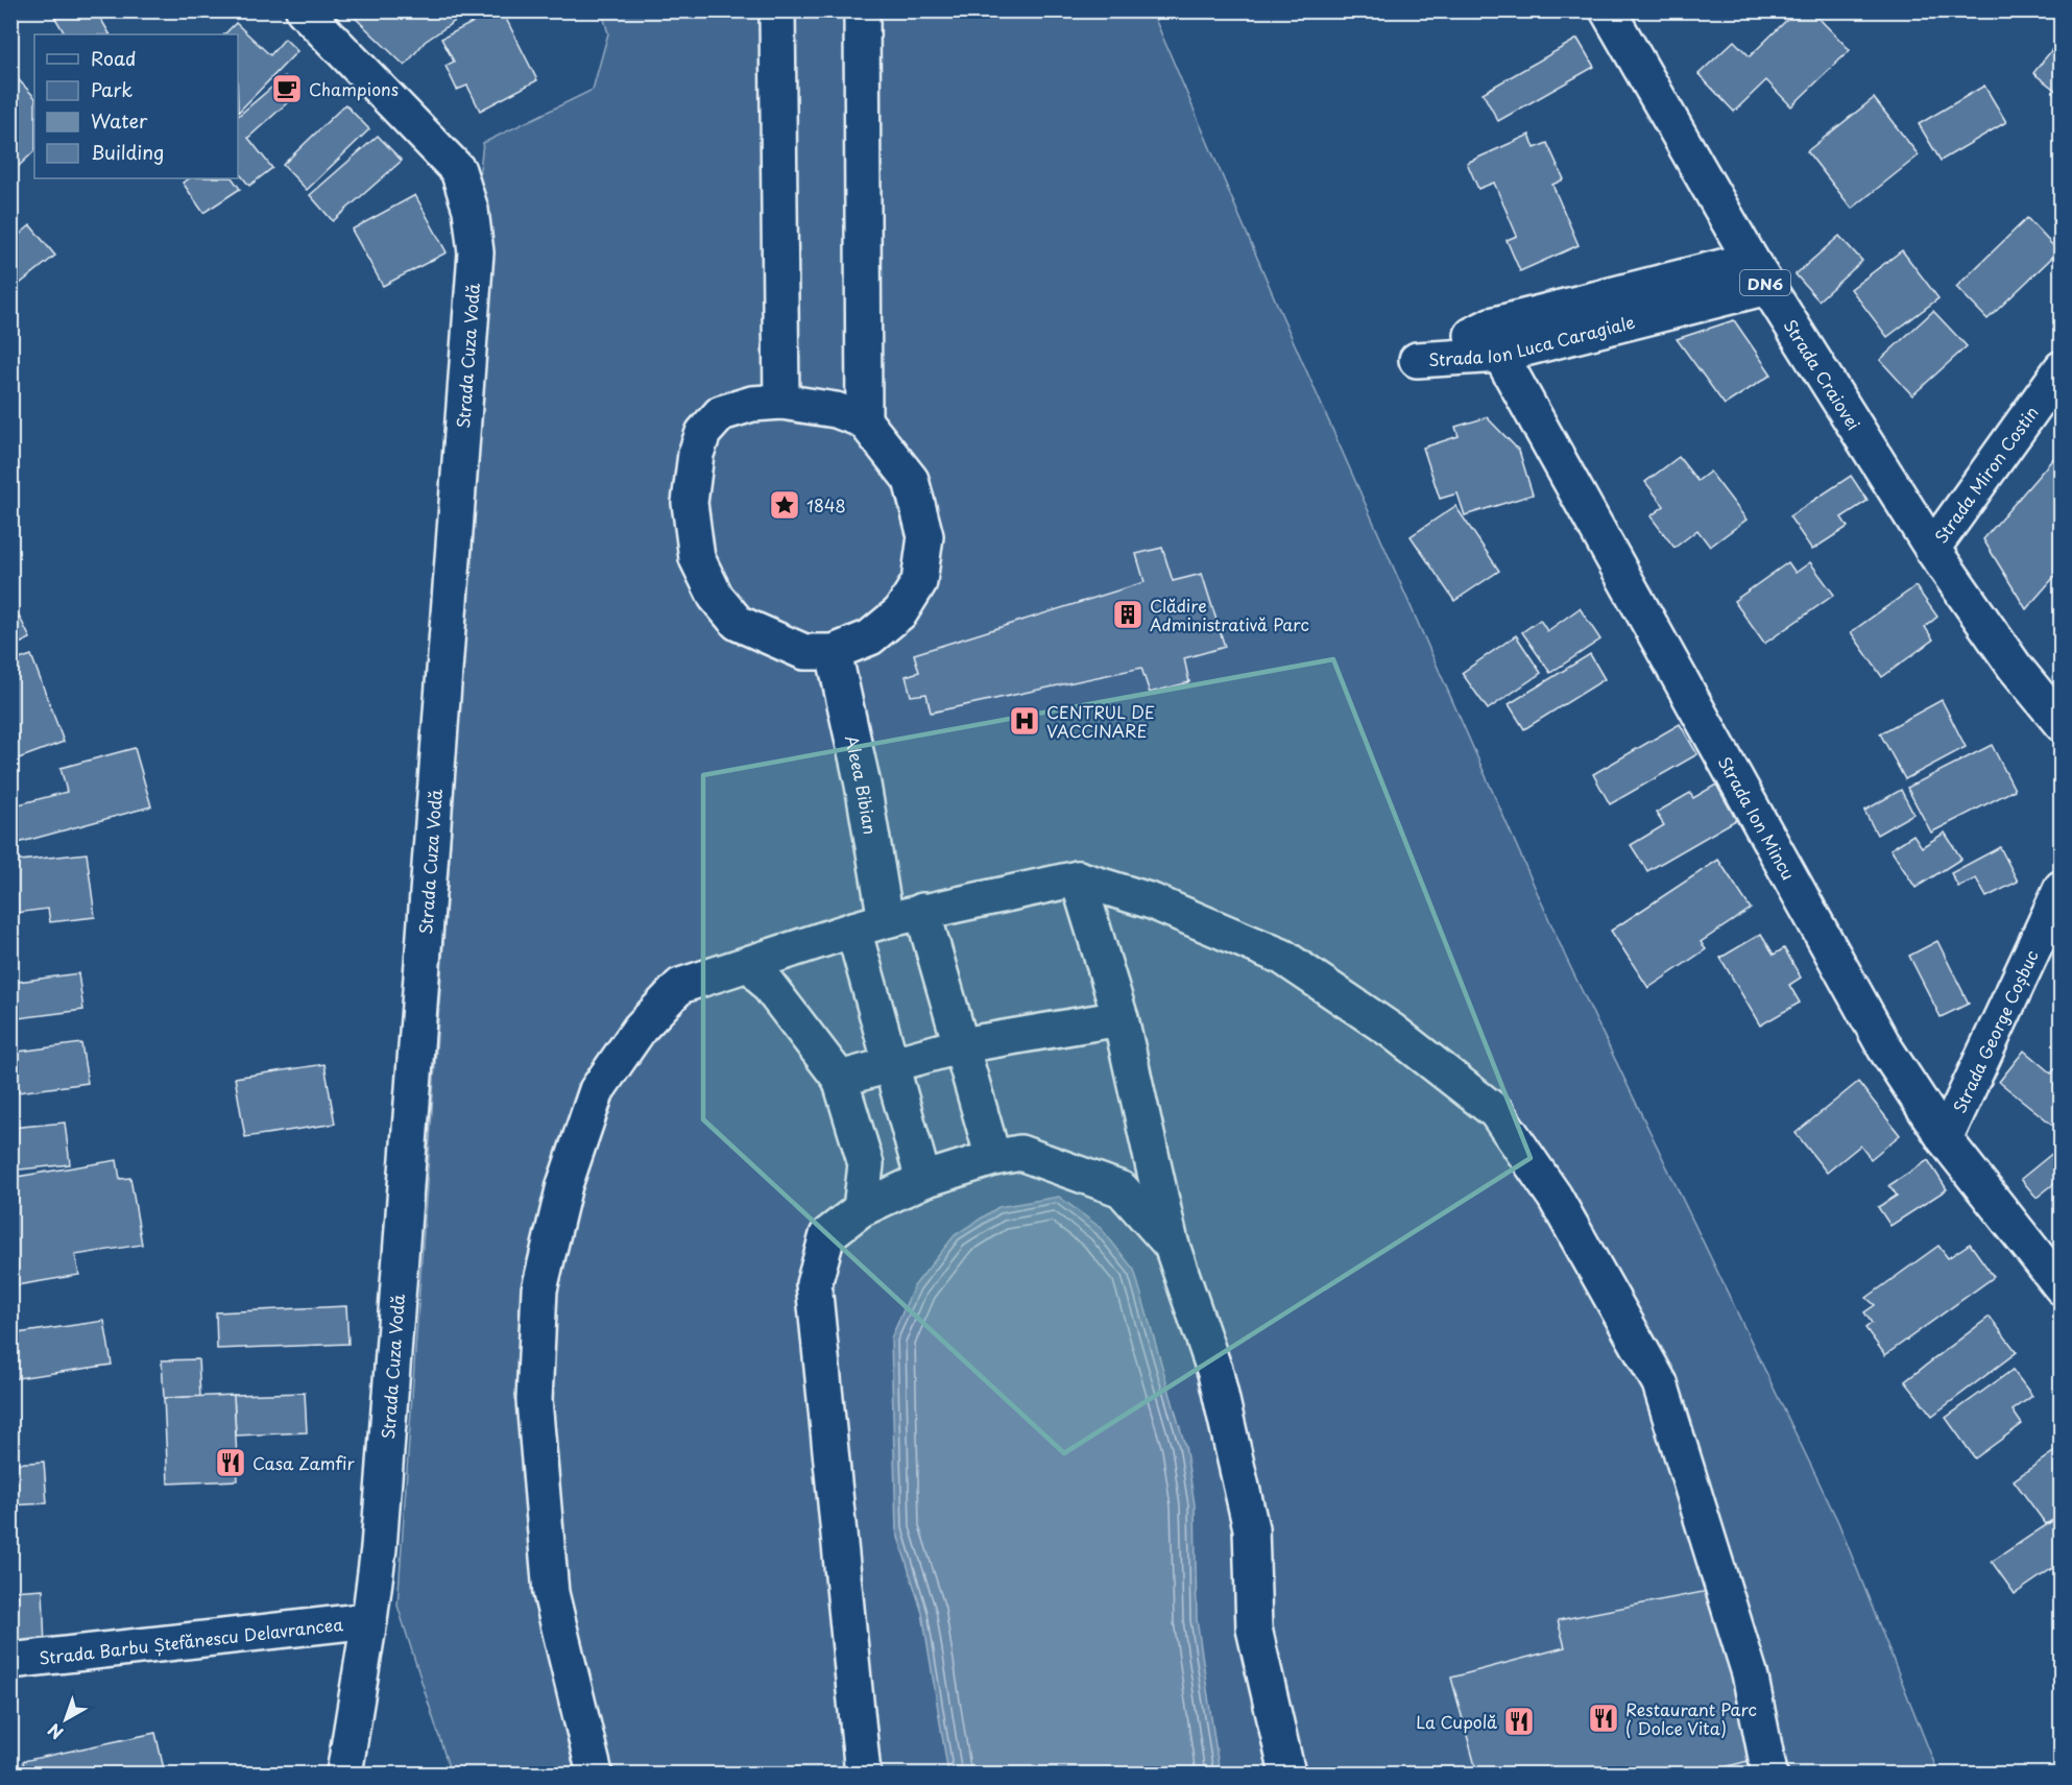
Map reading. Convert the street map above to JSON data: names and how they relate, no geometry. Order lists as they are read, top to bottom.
{
  "streets": {
    "street": [
      "DN6",
      "Strada Ion Luca Caragiale",
      "Strada Cuza Vodă",
      "Strada Craiovei",
      "Strada Miron Costin",
      "Aleea Bibian",
      "Strada Ion Mincu",
      "Strada George Coșbuc",
      "Strada Barbu Ștefănescu Delavrancea"
    ]
  },
  "crossings": [
    ["Strada Ion Luca Caragiale", "Strada Craiovei"],
    ["Strada Ion Luca Caragiale", "Strada Ion Mincu"],
    ["Strada Cuza Vodă", "Strada Barbu Ștefănescu Delavrancea"],
    ["Strada Craiovei", "Strada Miron Costin"],
    ["Strada Ion Mincu", "Strada George Coșbuc"]
  ],
  "places": {
    "cafe": ["Champions"],
    "place": ["1848"],
    "building": ["Clădire Administrativă Parc"],
    "hospital": ["CENTRUL DE VACCINARE"],
    "restaurant": ["Casa Zamfir", "Restaurant Parc ( Dolce Vita)", "La Cupolă"]
  },
  "legend": [
    "Road",
    "Park",
    "Water",
    "Building"
  ],
  "north": "bottom left"
}
